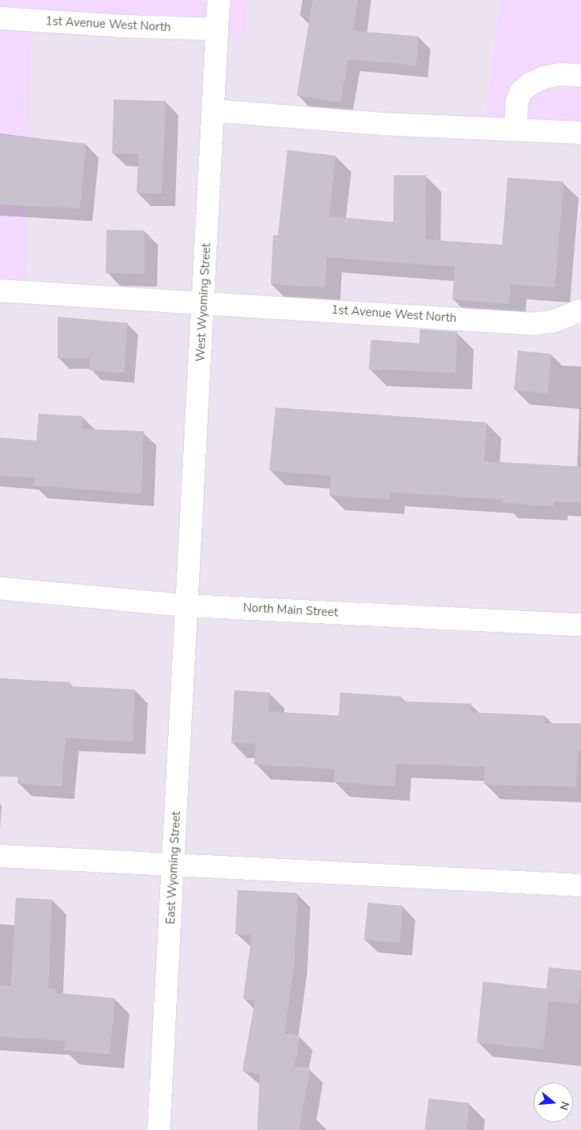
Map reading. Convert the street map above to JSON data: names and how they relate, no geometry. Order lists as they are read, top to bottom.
{
  "streets": {
    "street": [
      "1st Avenue West North",
      "West Wyoming Street",
      "North Main Street",
      "East Wyoming Street"
    ]
  },
  "crossings": [
    ["1st Avenue West North", "West Wyoming Street"],
    ["West Wyoming Street", "North Main Street"],
    ["West Wyoming Street", "East Wyoming Street"],
    ["North Main Street", "East Wyoming Street"]
  ],
  "north": "right"
}
